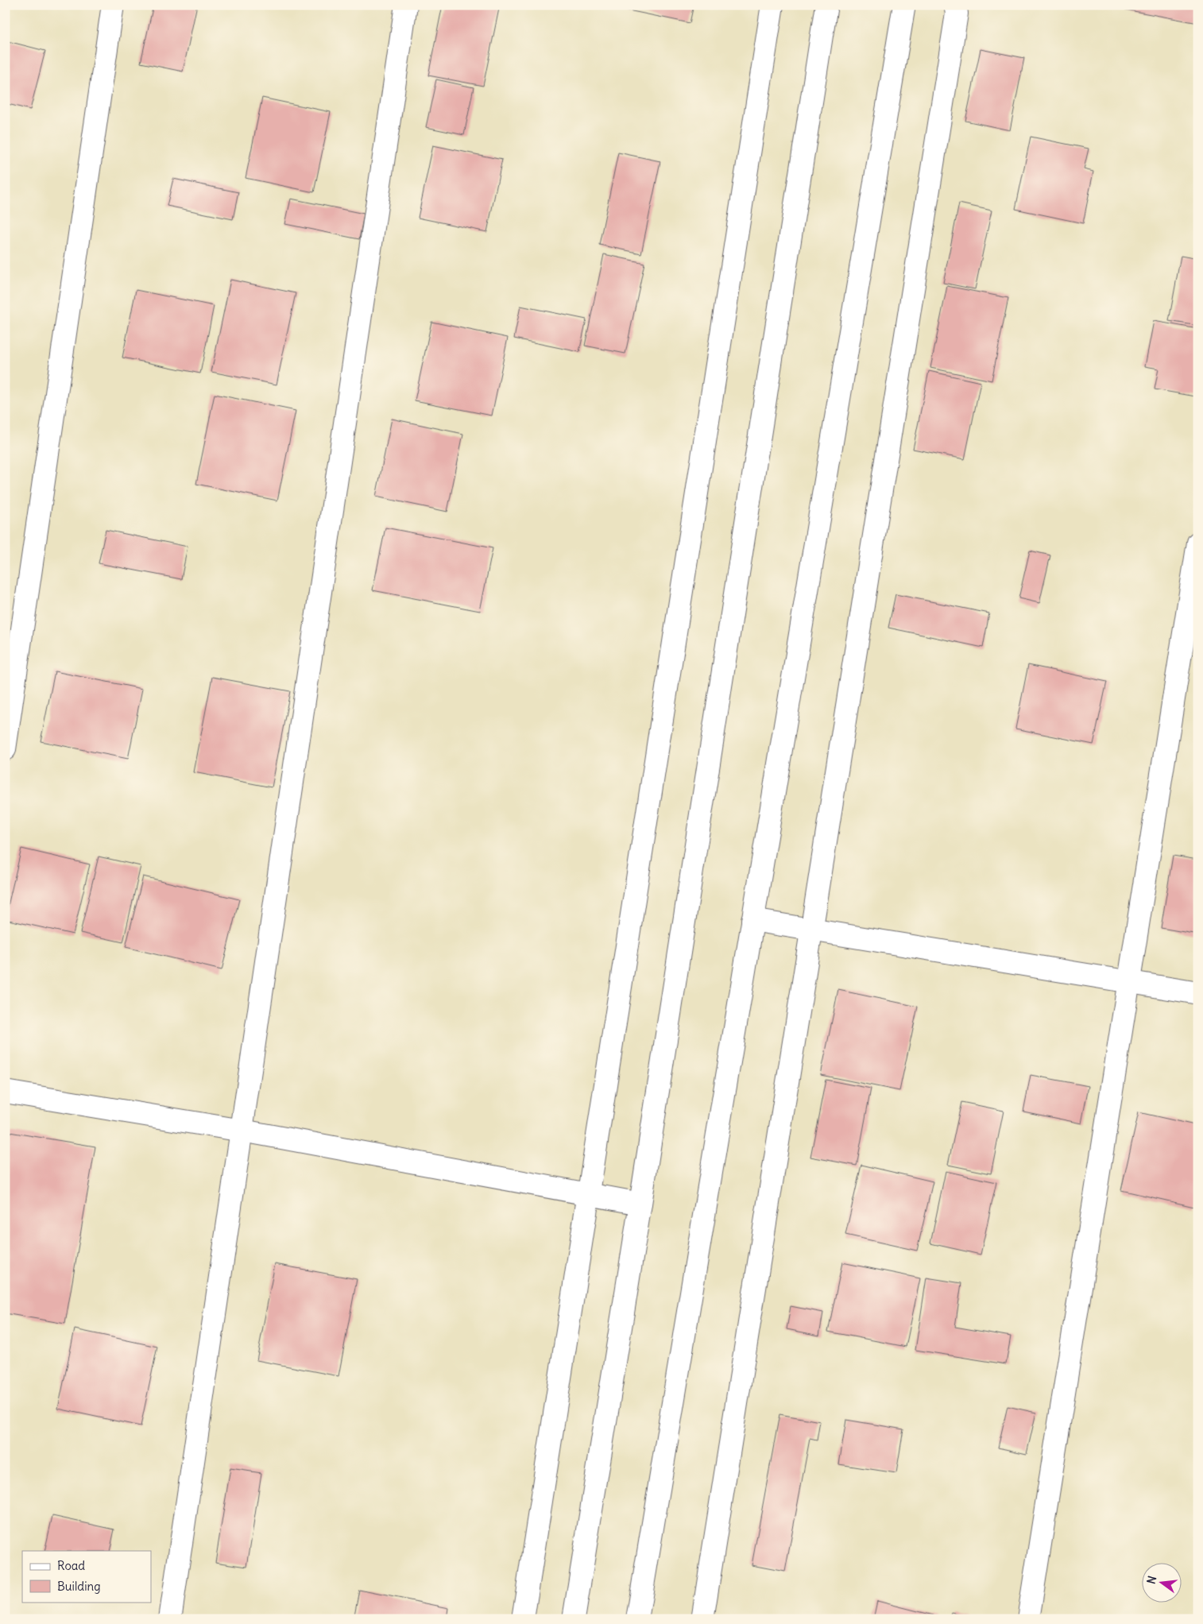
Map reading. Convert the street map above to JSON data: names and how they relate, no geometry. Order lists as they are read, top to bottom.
{
  "legend": ["Road", "Building"],
  "north": "left"
}
